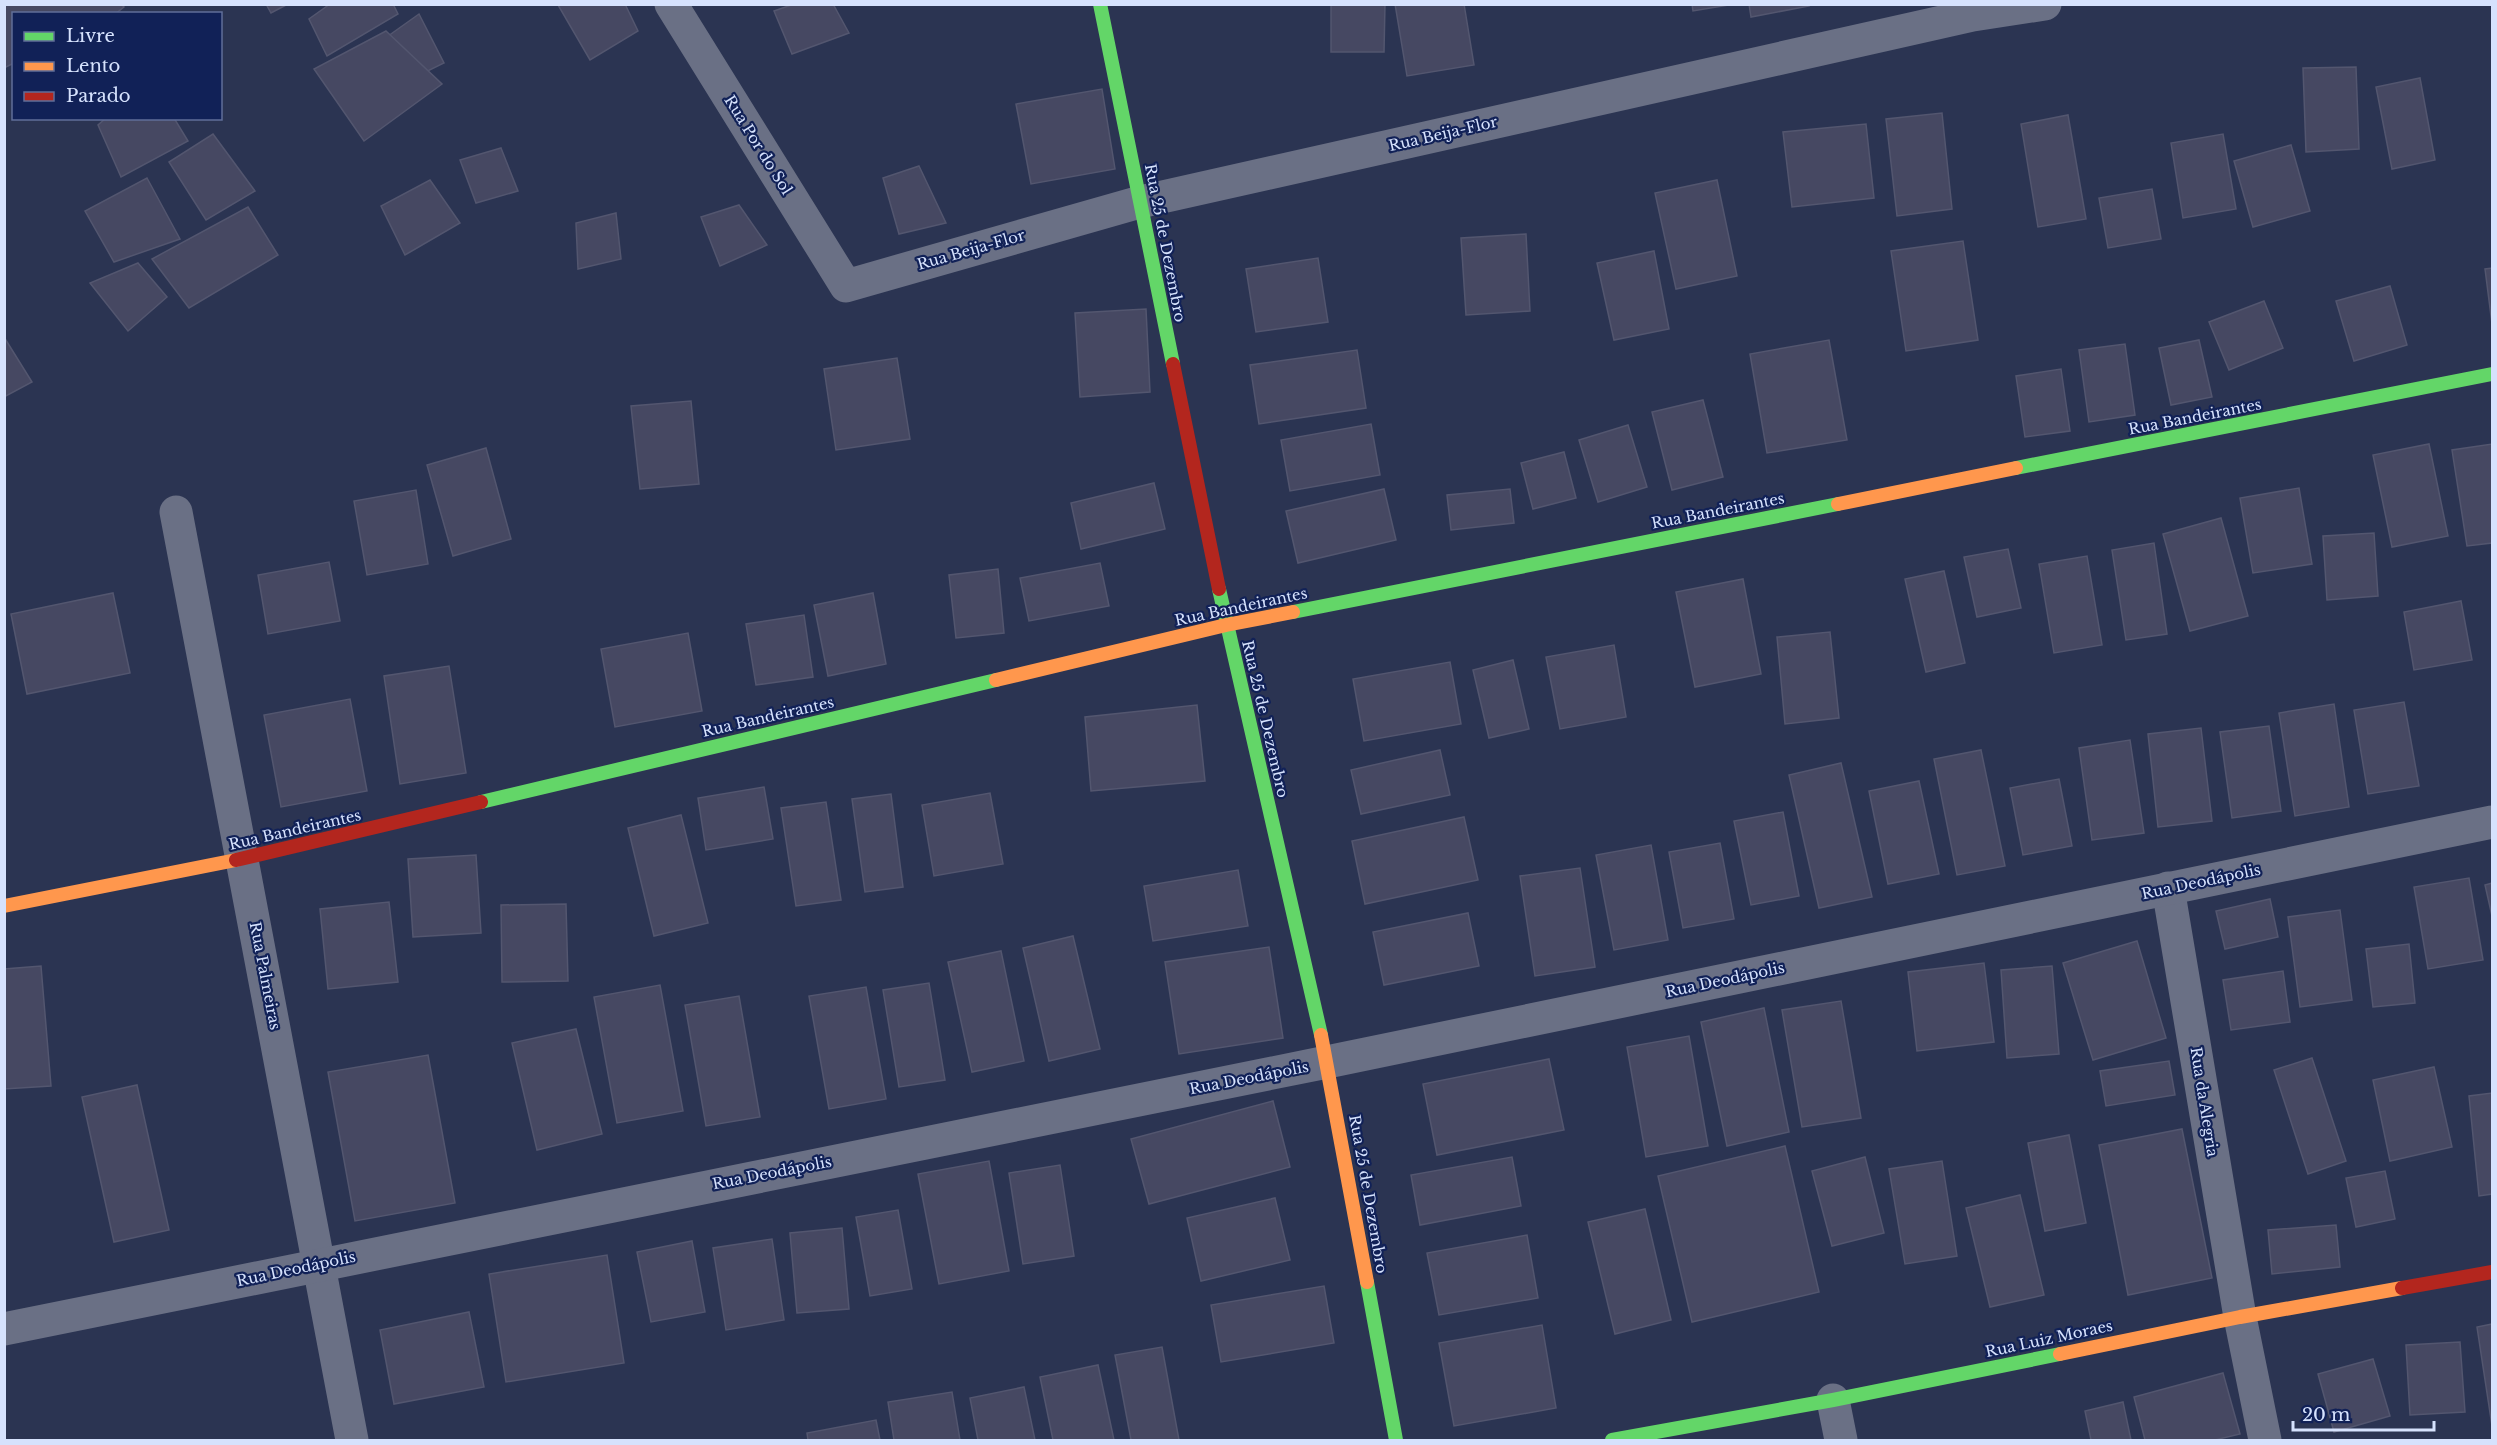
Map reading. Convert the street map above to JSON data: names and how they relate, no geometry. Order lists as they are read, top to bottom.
{
  "streets": {
    "street": [
      "Rua Beija-Flor",
      "Rua Por do Sol",
      "Rua 25 de Dezembro",
      "Rua Bandeirantes",
      "Rua Deodápolis",
      "Rua Palmeiras",
      "Rua da Alegria",
      "Rua Luiz Moraes"
    ]
  },
  "crossings": [
    ["Rua Beija-Flor", "Rua Por do Sol"],
    ["Rua Beija-Flor", "Rua 25 de Dezembro"],
    ["Rua 25 de Dezembro", "Rua Bandeirantes"],
    ["Rua 25 de Dezembro", "Rua Deodápolis"],
    ["Rua Bandeirantes", "Rua Palmeiras"],
    ["Rua Deodápolis", "Rua Palmeiras"],
    ["Rua Deodápolis", "Rua da Alegria"],
    ["Rua da Alegria", "Rua Luiz Moraes"]
  ],
  "legend": ["Livre", "Lento", "Parado"],
  "scale_bar": "20 m"
}
